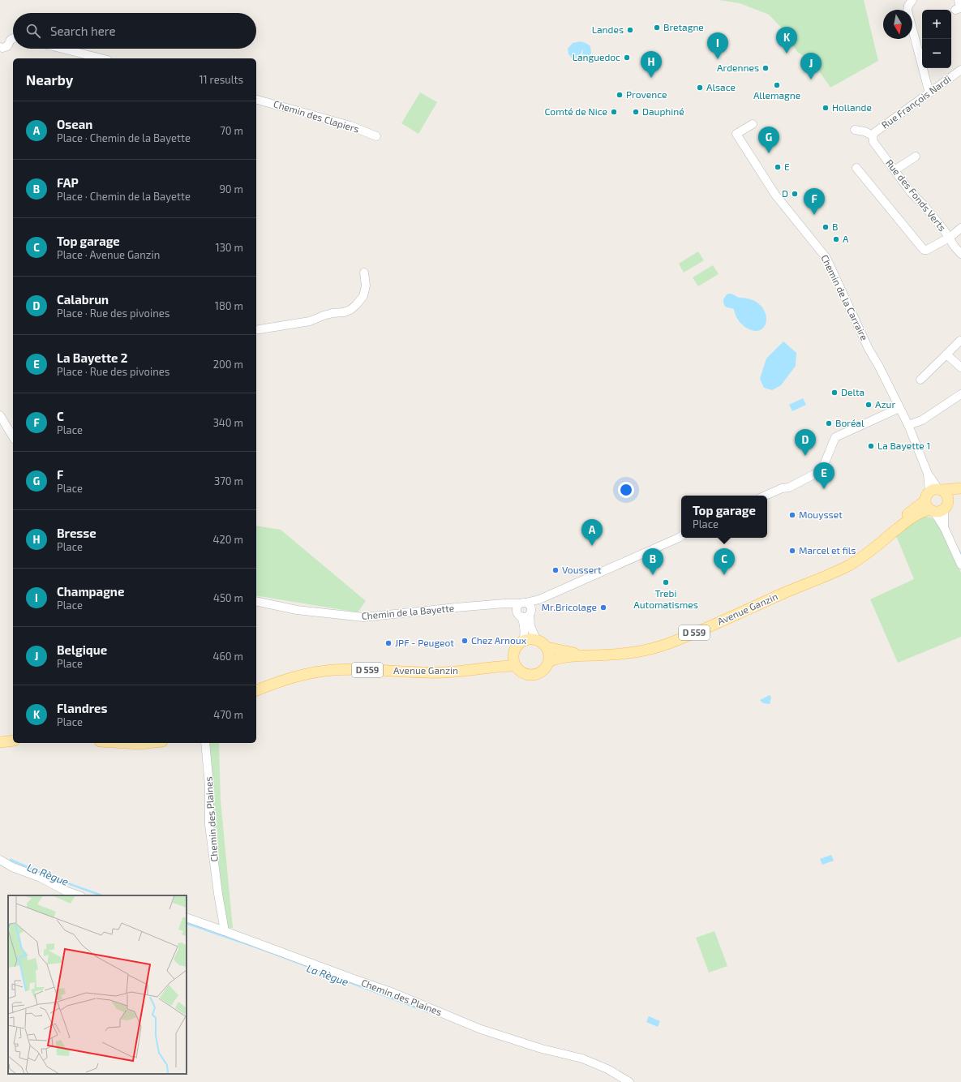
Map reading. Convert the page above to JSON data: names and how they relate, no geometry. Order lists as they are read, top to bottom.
{
  "streets": {
    "main road": ["Avenue Ganzin", "D 559"],
    "street": [
      "Rue François Nardi",
      "Chemin des Clapiers",
      "Rue des Fonds Verts",
      "Chemin de la Carraire",
      "Chemin de la Bayette",
      "Chemin des Plaines"
    ]
  },
  "crossings": [
    ["Rue François Nardi", "Rue des Fonds Verts"],
    ["Chemin de la Carraire", "Avenue Ganzin"]
  ],
  "water": ["La Règue"],
  "places": [
    "Bretagne",
    "Landes",
    "Languedoc",
    "Ardennes",
    "Allemagne",
    "Alsace",
    "Provence",
    "Hollande",
    "Comté de Nice",
    "Dauphiné",
    "E",
    "D",
    "B",
    "A",
    "Delta",
    "Azur",
    "Boréal",
    "La Bayette 1",
    "Mouysset",
    "Marcel et fils",
    "Voussert",
    "Trebi Automatismes",
    "Mr.Bricolage",
    "Chez Arnoux",
    "JPF - Peugeot"
  ],
  "north": "bottom",
  "page": {
    "map_buttons": ["+", "−"],
    "search": "Search here",
    "pins": [
      "K",
      "I",
      "H",
      "J",
      "G",
      "F",
      "D",
      "E",
      "A",
      "B",
      "C"
    ],
    "heading": ["Nearby", "11 results"],
    "list": [
      {
        "mark": "A",
        "name": "Osean",
        "note": "Place · Chemin de la Bayette",
        "value": "70 m"
      },
      {
        "mark": "B",
        "name": "FAP",
        "note": "Place · Chemin de la Bayette",
        "value": "90 m"
      },
      {
        "mark": "C",
        "name": "Top garage",
        "note": "Place · Avenue Ganzin",
        "value": "130 m"
      },
      {
        "mark": "D",
        "name": "Calabrun",
        "note": "Place · Rue des pivoines",
        "value": "180 m"
      },
      {
        "mark": "E",
        "name": "La Bayette 2",
        "note": "Place · Rue des pivoines",
        "value": "200 m"
      },
      {
        "mark": "F",
        "name": "C",
        "note": "Place",
        "value": "340 m"
      },
      {
        "mark": "G",
        "name": "F",
        "note": "Place",
        "value": "370 m"
      },
      {
        "mark": "H",
        "name": "Bresse",
        "note": "Place",
        "value": "420 m"
      },
      {
        "mark": "I",
        "name": "Champagne",
        "note": "Place",
        "value": "450 m"
      },
      {
        "mark": "J",
        "name": "Belgique",
        "note": "Place",
        "value": "460 m"
      },
      {
        "mark": "K",
        "name": "Flandres",
        "note": "Place",
        "value": "470 m"
      }
    ],
    "popup": ["Top garage", "Place"]
  }
}
